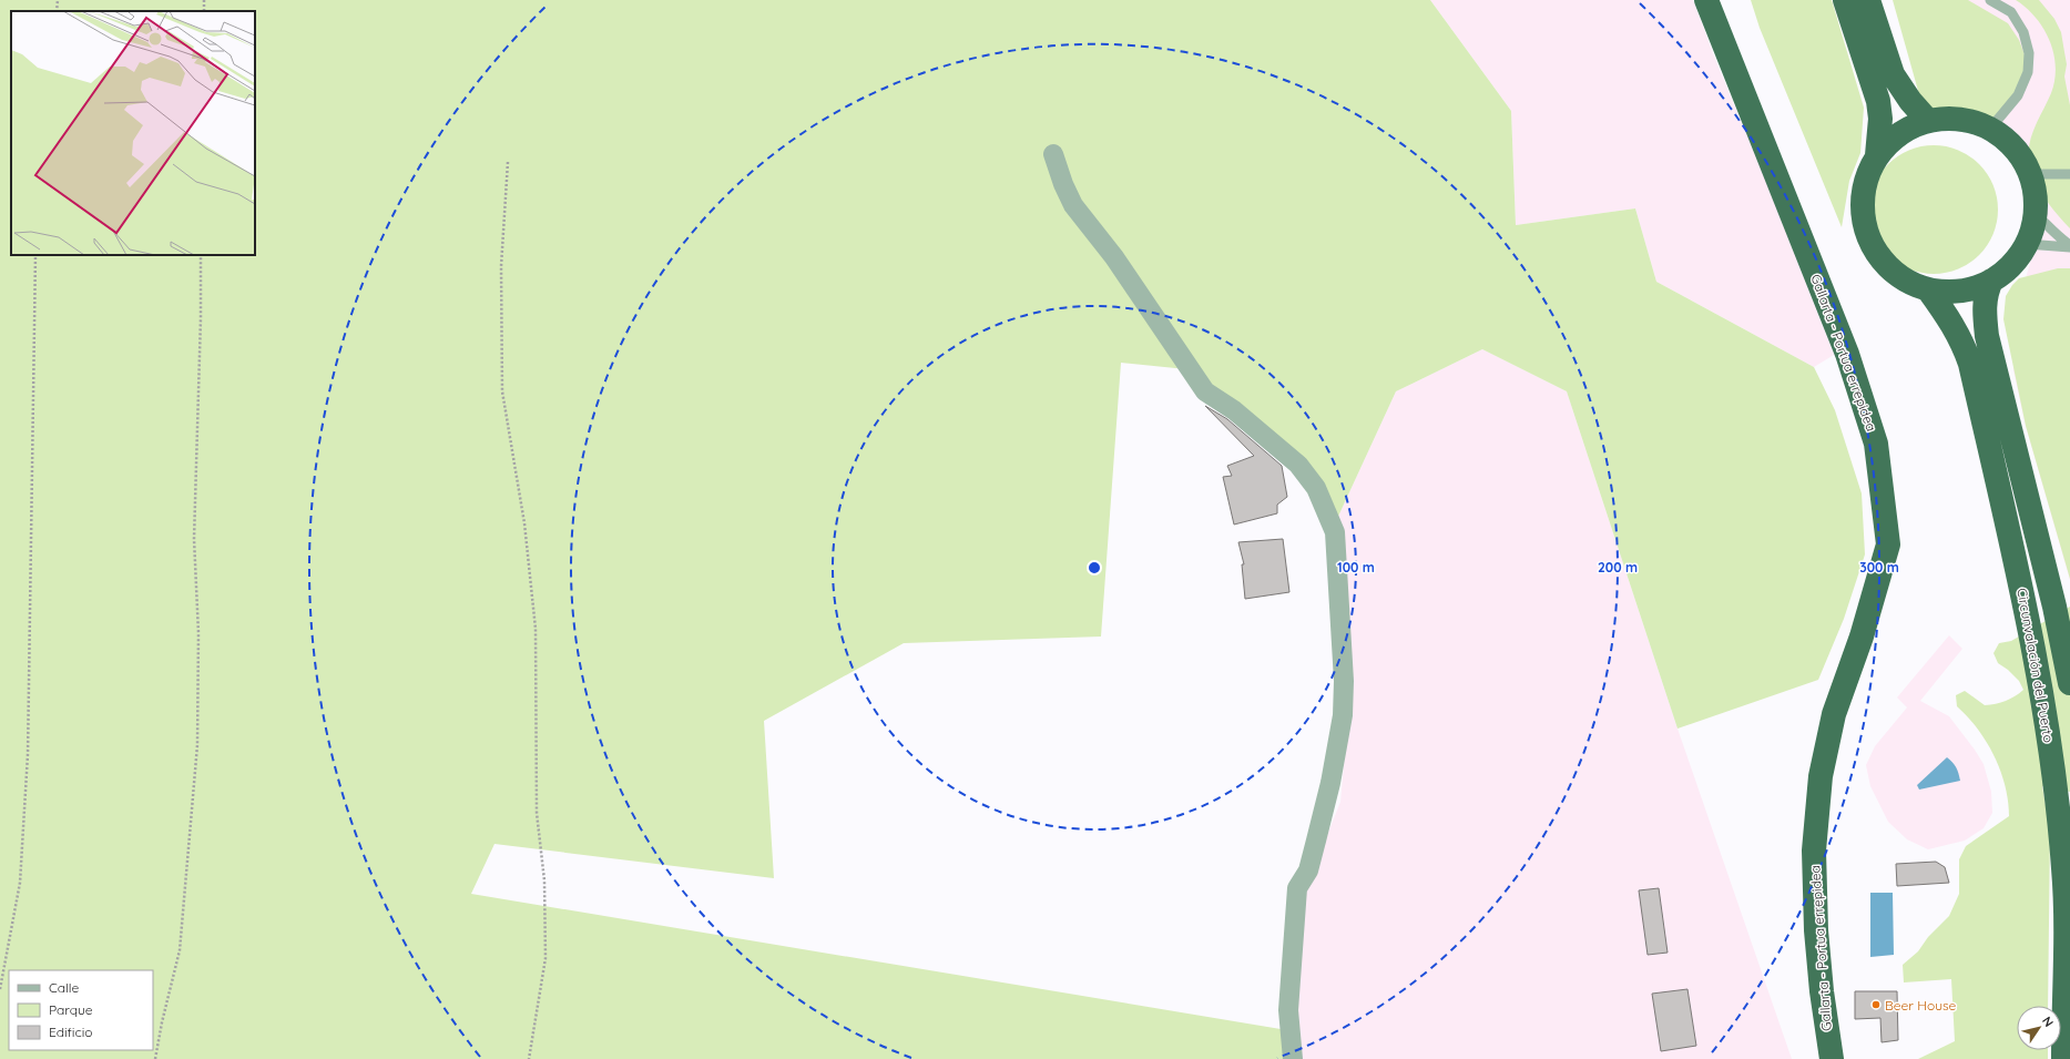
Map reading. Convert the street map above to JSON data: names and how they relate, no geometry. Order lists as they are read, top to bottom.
{
  "streets": {
    "highway": ["Gallarta - Portua errepidea", "Circunvalación del Puerto"]
  },
  "places": ["Beer House"],
  "legend": ["Calle", "Parque", "Edificio"],
  "north": "top right",
  "rings": ["100 m", "200 m", "300 m"]
}
